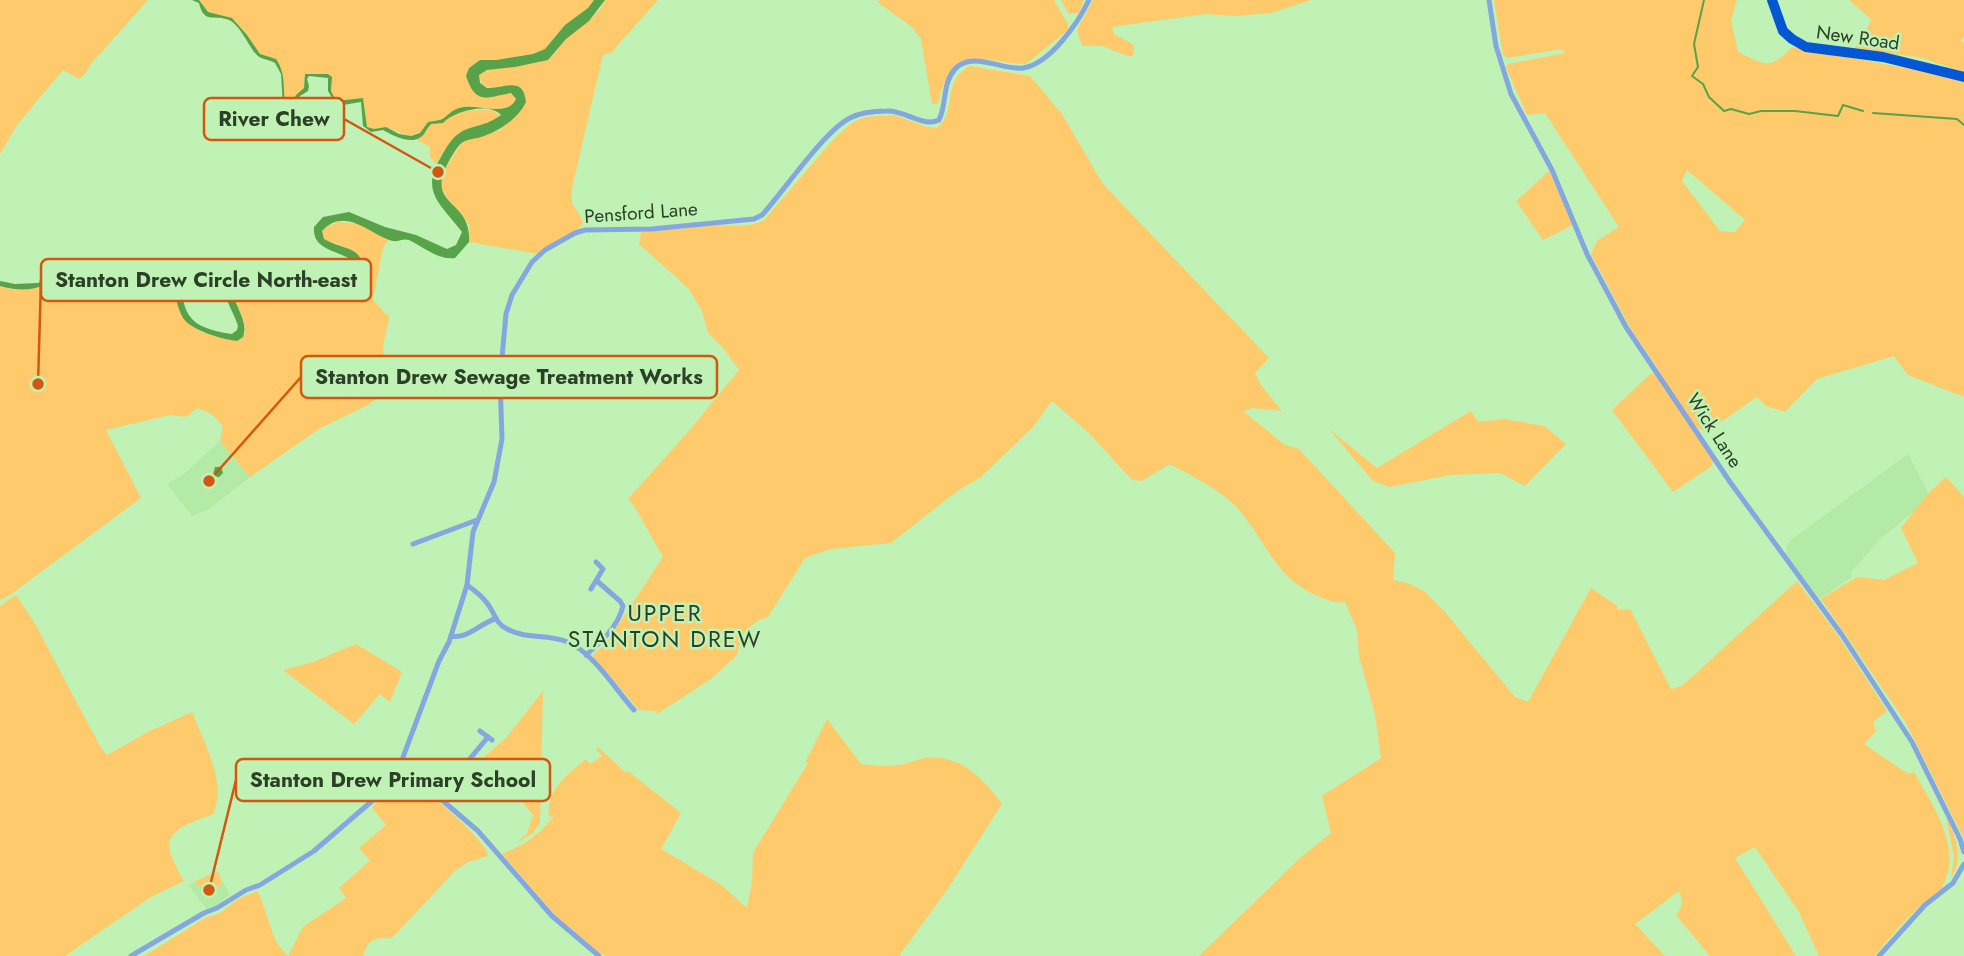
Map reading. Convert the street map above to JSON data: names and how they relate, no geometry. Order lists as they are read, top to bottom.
{
  "streets": {
    "highway": ["New Road"],
    "street": ["Pensford Lane", "Wick Lane"]
  },
  "districts": ["UPPER STANTON DREW"],
  "places": [
    "River Chew",
    "Stanton Drew Circle North-east",
    "Stanton Drew Sewage Treatment Works",
    "Stanton Drew Primary School"
  ]
}
